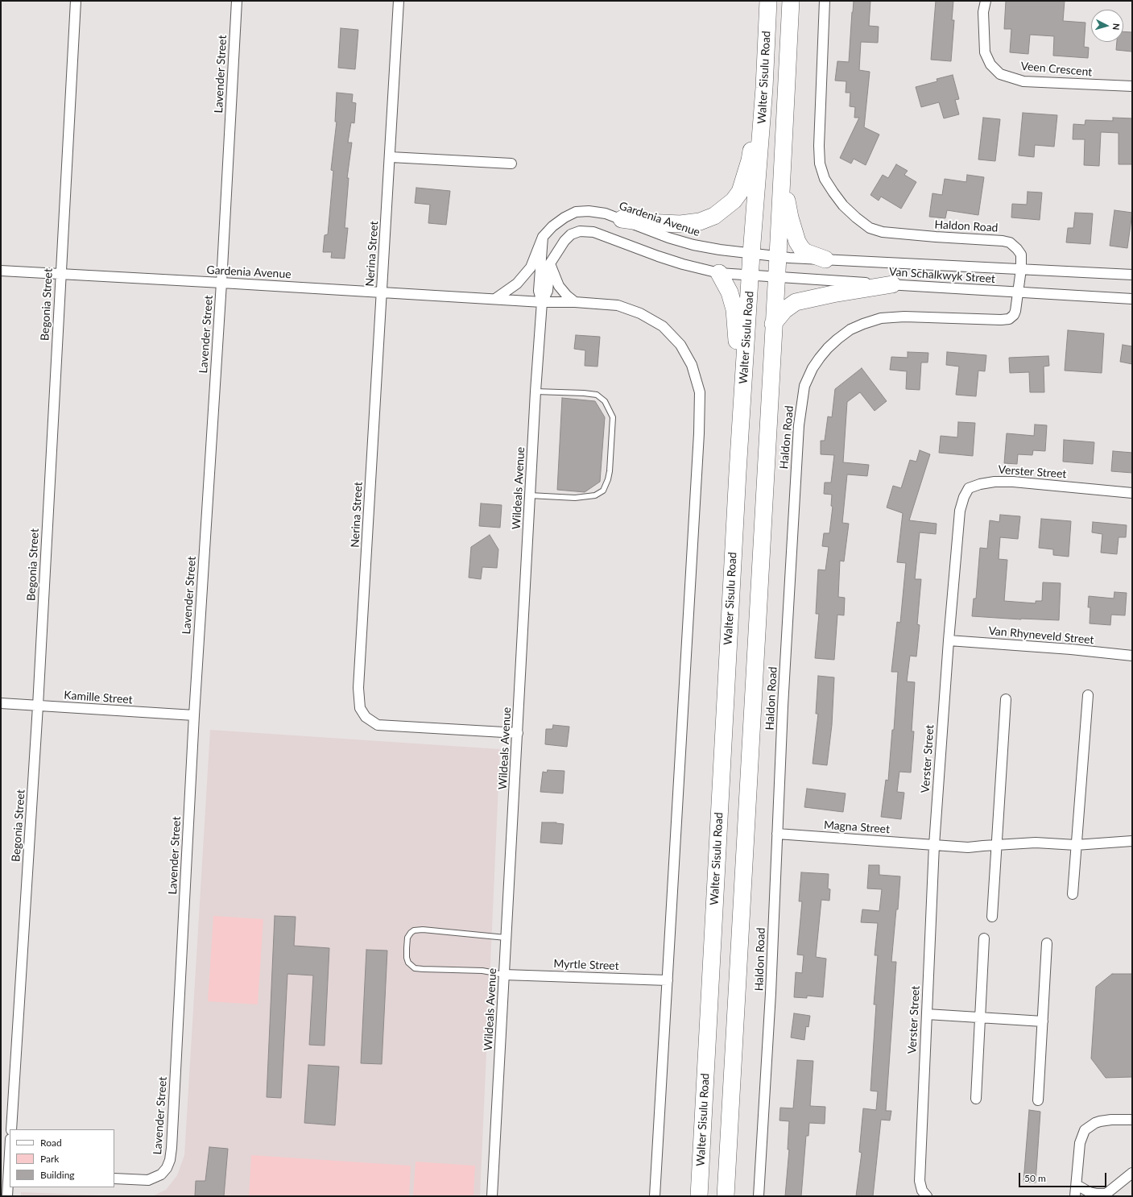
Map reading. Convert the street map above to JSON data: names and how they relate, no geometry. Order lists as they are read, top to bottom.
{
  "streets": {
    "highway": ["Walter Sisulu Road"],
    "street": [
      "Veen Crescent",
      "Lavender Street",
      "Gardenia Avenue",
      "Haldon Road",
      "Nerina Street",
      "Van Schalkwyk Street",
      "Begonia Street",
      "Verster Street",
      "Wildeals Avenue",
      "Van Rhyneveld Street",
      "Kamille Street",
      "Magna Street",
      "Myrtle Street"
    ]
  },
  "crossings": [
    ["Lavender Street", "Gardenia Avenue"],
    ["Lavender Street", "Kamille Street"],
    ["Walter Sisulu Road", "Gardenia Avenue"],
    ["Walter Sisulu Road", "Van Schalkwyk Street"],
    ["Gardenia Avenue", "Nerina Street"],
    ["Gardenia Avenue", "Van Schalkwyk Street"],
    ["Gardenia Avenue", "Begonia Street"],
    ["Gardenia Avenue", "Wildeals Avenue"],
    ["Haldon Road", "Van Schalkwyk Street"],
    ["Haldon Road", "Magna Street"],
    ["Nerina Street", "Wildeals Avenue"],
    ["Begonia Street", "Kamille Street"],
    ["Verster Street", "Van Rhyneveld Street"],
    ["Verster Street", "Magna Street"],
    ["Wildeals Avenue", "Myrtle Street"]
  ],
  "legend": ["Road", "Park", "Building"],
  "scale_bar": "50 m",
  "north": "right"
}
